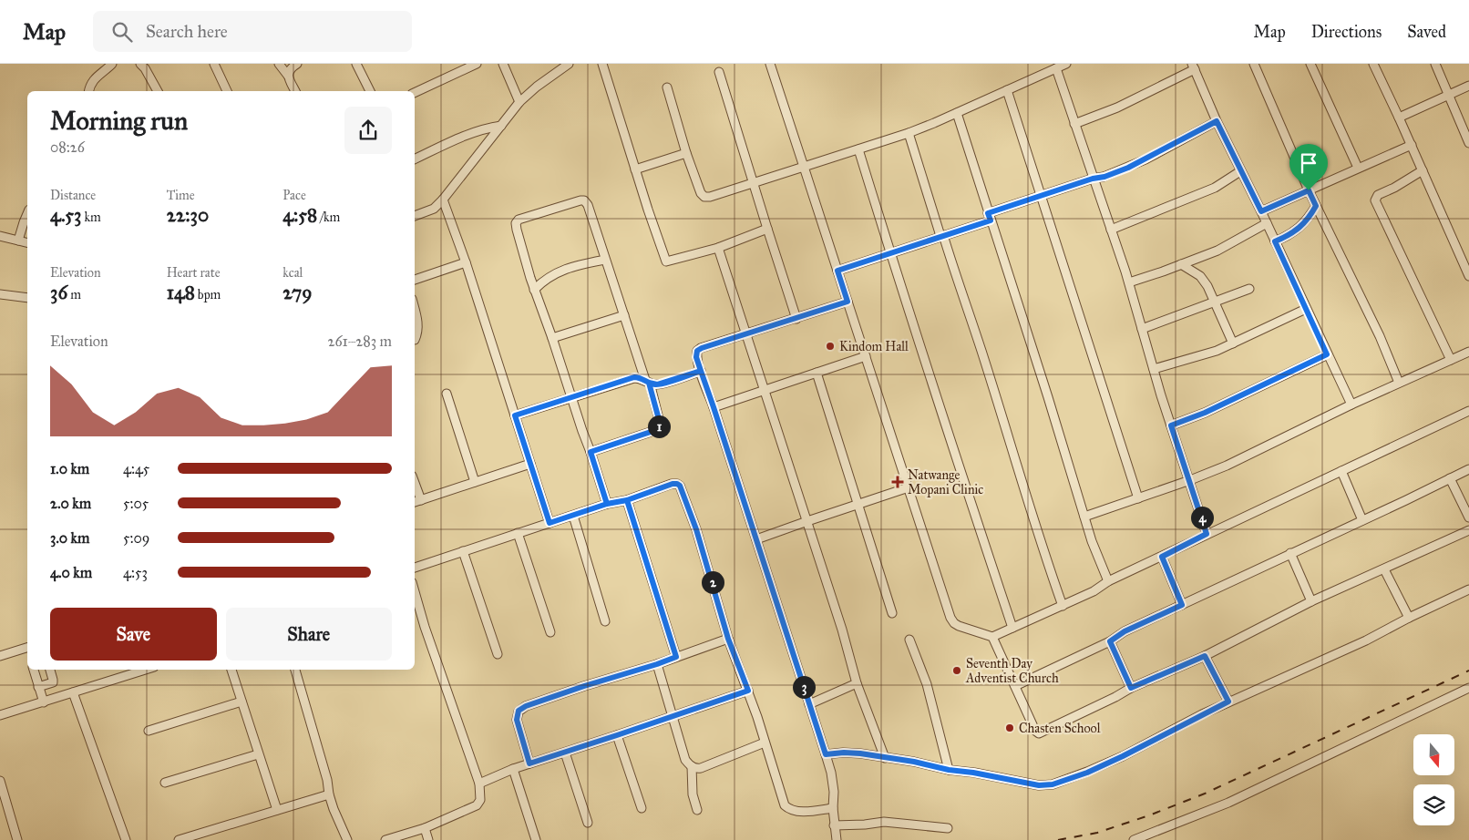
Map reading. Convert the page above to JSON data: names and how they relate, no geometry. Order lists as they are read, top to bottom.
{
  "places": {
    "other": ["Kindom Hall", "Seventh Day Adventist Church", "Chasten School"],
    "health": ["Natwange Mopani Clinic"]
  },
  "north": "bottom",
  "page": {
    "header": "Map",
    "search": "Search here",
    "nav": ["Map", "Directions", "Saved"],
    "heading": ["Morning run", "08:26"],
    "stats": [
      ["Distance", "4.53 km"],
      ["Time", "22:30"],
      ["Pace", "4:58 /km"],
      ["Elevation", "36 m"],
      ["Heart rate", "148 bpm"],
      ["kcal", "279"]
    ],
    "chart": ["Elevation", "261–283 m"],
    "pins": [
      "1",
      "4",
      "2",
      "3"
    ],
    "list": [
      {
        "name": "1.0 km",
        "note": "4:45"
      },
      {
        "name": "2.0 km",
        "note": "5:05"
      },
      {
        "name": "3.0 km",
        "note": "5:09"
      },
      {
        "name": "4.0 km",
        "note": "4:53"
      }
    ],
    "buttons": ["Save", "Share"]
  }
}
